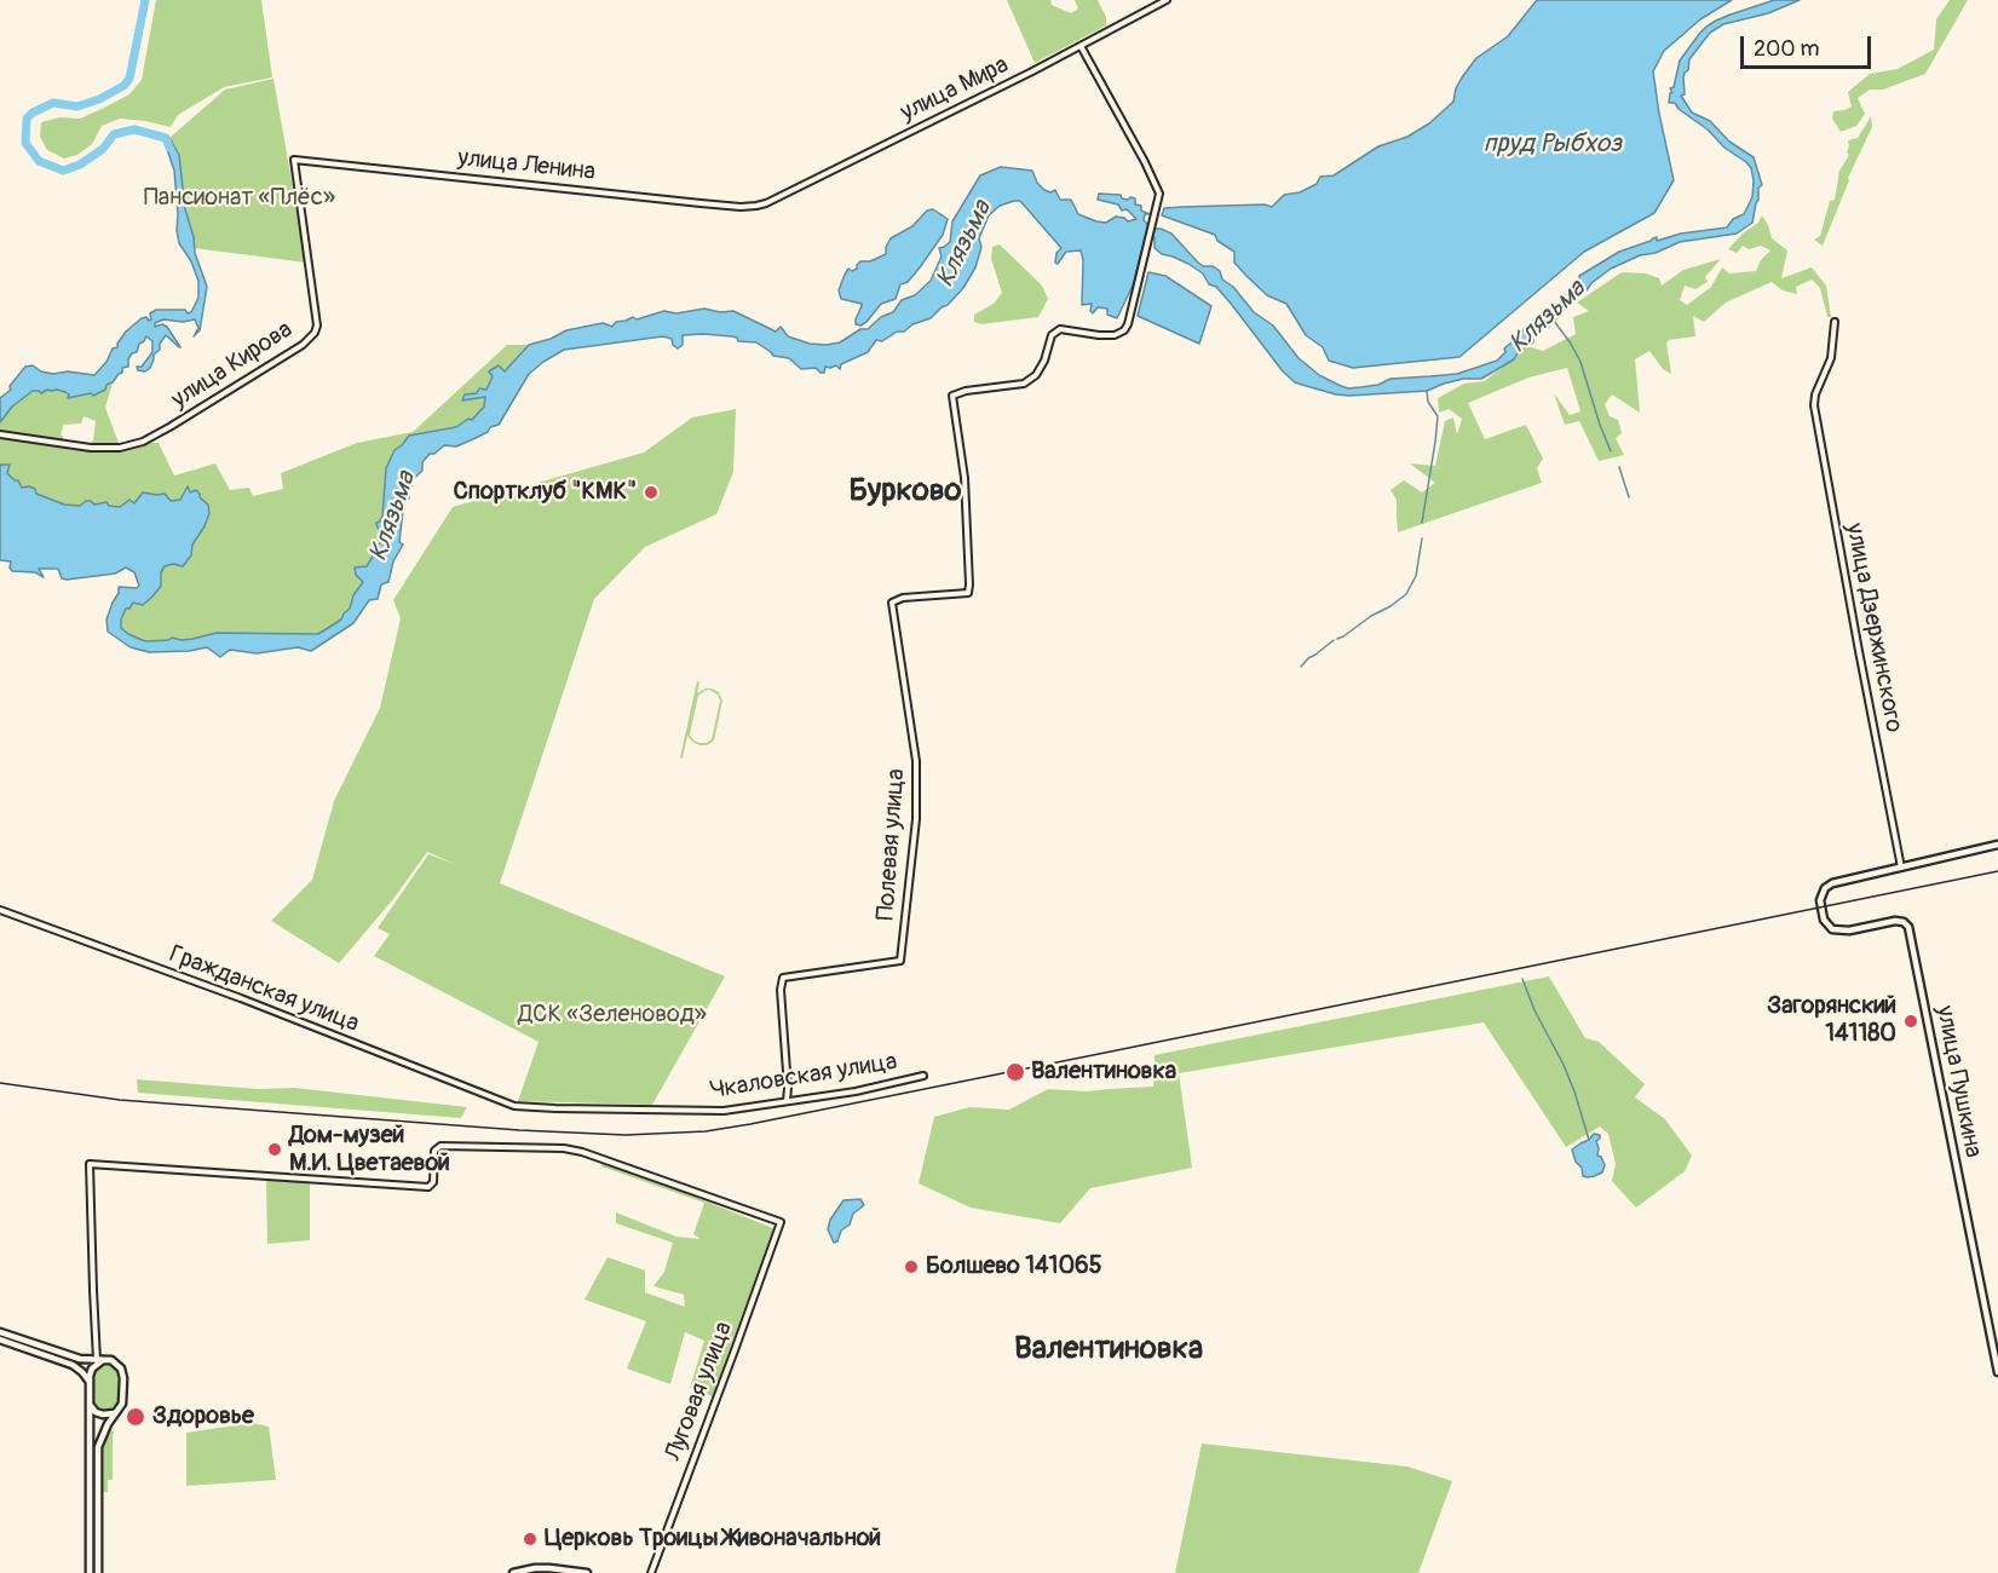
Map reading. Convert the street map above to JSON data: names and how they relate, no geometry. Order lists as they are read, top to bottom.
{
  "streets": {
    "main road": ["улица Пушкина"],
    "street": [
      "улица Мира",
      "улица Ленина",
      "улица Кирова",
      "улица Дзержинского",
      "Полевая улица",
      "Гражданская улица",
      "Чкаловская улица",
      "Луговая улица"
    ]
  },
  "crossings": [
    ["улица Мира", "улица Ленина"],
    ["улица Мира", "Полевая улица"],
    ["улица Ленина", "улица Кирова"],
    ["улица Дзержинского", "улица Пушкина"],
    ["Полевая улица", "Чкаловская улица"],
    ["Гражданская улица", "Чкаловская улица"]
  ],
  "districts": ["Бурково", "Валентиновка"],
  "water": ["пруд Рыбхоз", "Клязьма"],
  "parks": ["Пансионат «Плёс»", "ДСК «Зеленовод»"],
  "places": [
    "Спортклуб \"КМК\"",
    "Загорянский 141180",
    "Валентиновка",
    "Дом-музей М.И. Цветаевой",
    "Болшево 141065",
    "Здоровье",
    "Церковь Троицы Живоначальной"
  ],
  "scale_bar": "200 m"
}
